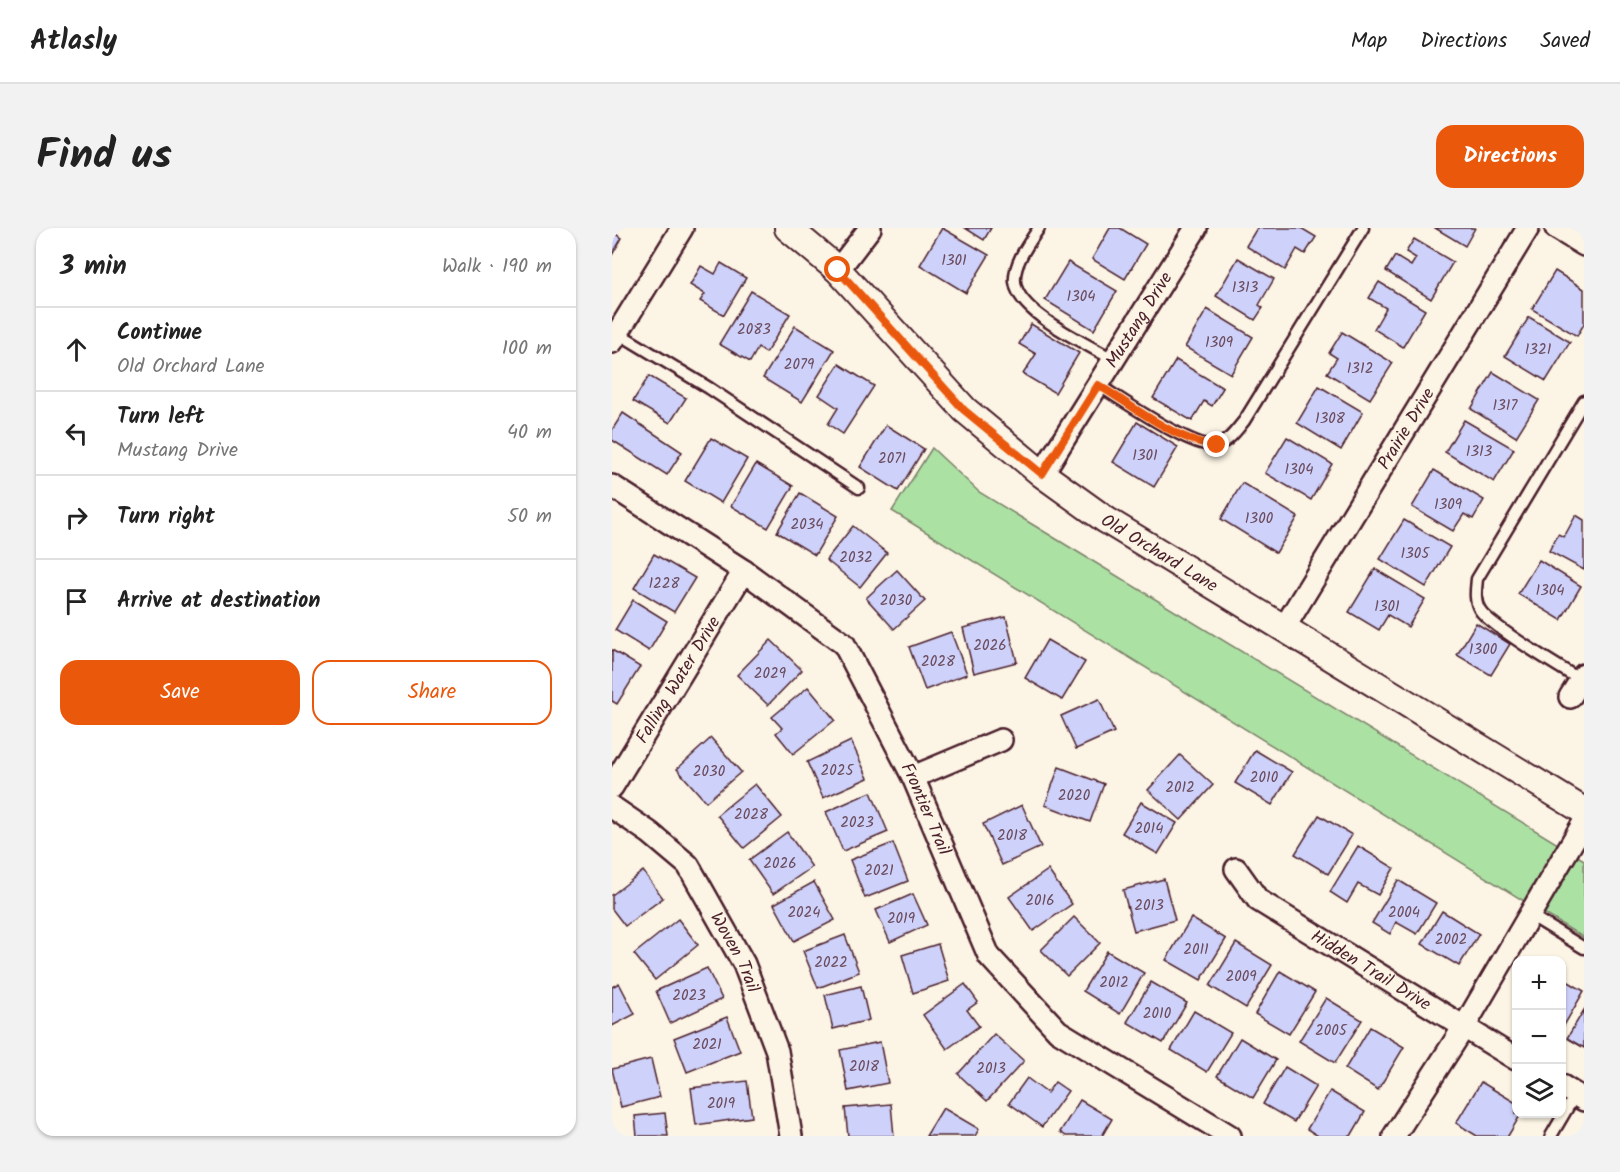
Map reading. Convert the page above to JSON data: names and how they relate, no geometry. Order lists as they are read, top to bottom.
{
  "streets": {
    "street": [
      "Mustang Drive",
      "Prairie Drive",
      "Old Orchard Lane",
      "Falling Water Drive",
      "Frontier Trail",
      "Woven Trail",
      "Hidden Trail Drive"
    ]
  },
  "crossings": [
    ["Mustang Drive", "Old Orchard Lane"],
    ["Prairie Drive", "Old Orchard Lane"],
    ["Falling Water Drive", "Frontier Trail"]
  ],
  "house_numbers": [
    "1301",
    "1313",
    "1304",
    "2083",
    "1309",
    "1321",
    "2079",
    "1312",
    "1317",
    "1308",
    "1313",
    "1301",
    "2071",
    "1304",
    "1309",
    "1300",
    "2034",
    "1305",
    "2032",
    "1228",
    "1304",
    "2030",
    "1301",
    "2026",
    "1300",
    "2028",
    "2029",
    "2025",
    "2030",
    "2010",
    "2012",
    "2020",
    "2028",
    "2023",
    "2014",
    "2018",
    "2026",
    "2021",
    "2016",
    "2013",
    "2024",
    "2004",
    "2019",
    "2002",
    "2011",
    "2022",
    "2009",
    "2012",
    "2023",
    "2010",
    "2005",
    "2021",
    "2018",
    "2013",
    "2019"
  ],
  "page": {
    "header": "Atlasly",
    "nav": ["Map", "Directions", "Saved"],
    "title": "Find us",
    "buttons": [
      "Directions",
      ["Save", "Share"]
    ],
    "heading": ["3 min", "Walk · 190 m"],
    "list": [
      ["Continue", "Old Orchard Lane", "100 m"],
      ["Turn left", "Mustang Drive", "40 m"],
      ["Turn right", "50 m"],
      "Arrive at destination"
    ],
    "map_buttons": ["+", "−"]
  }
}
